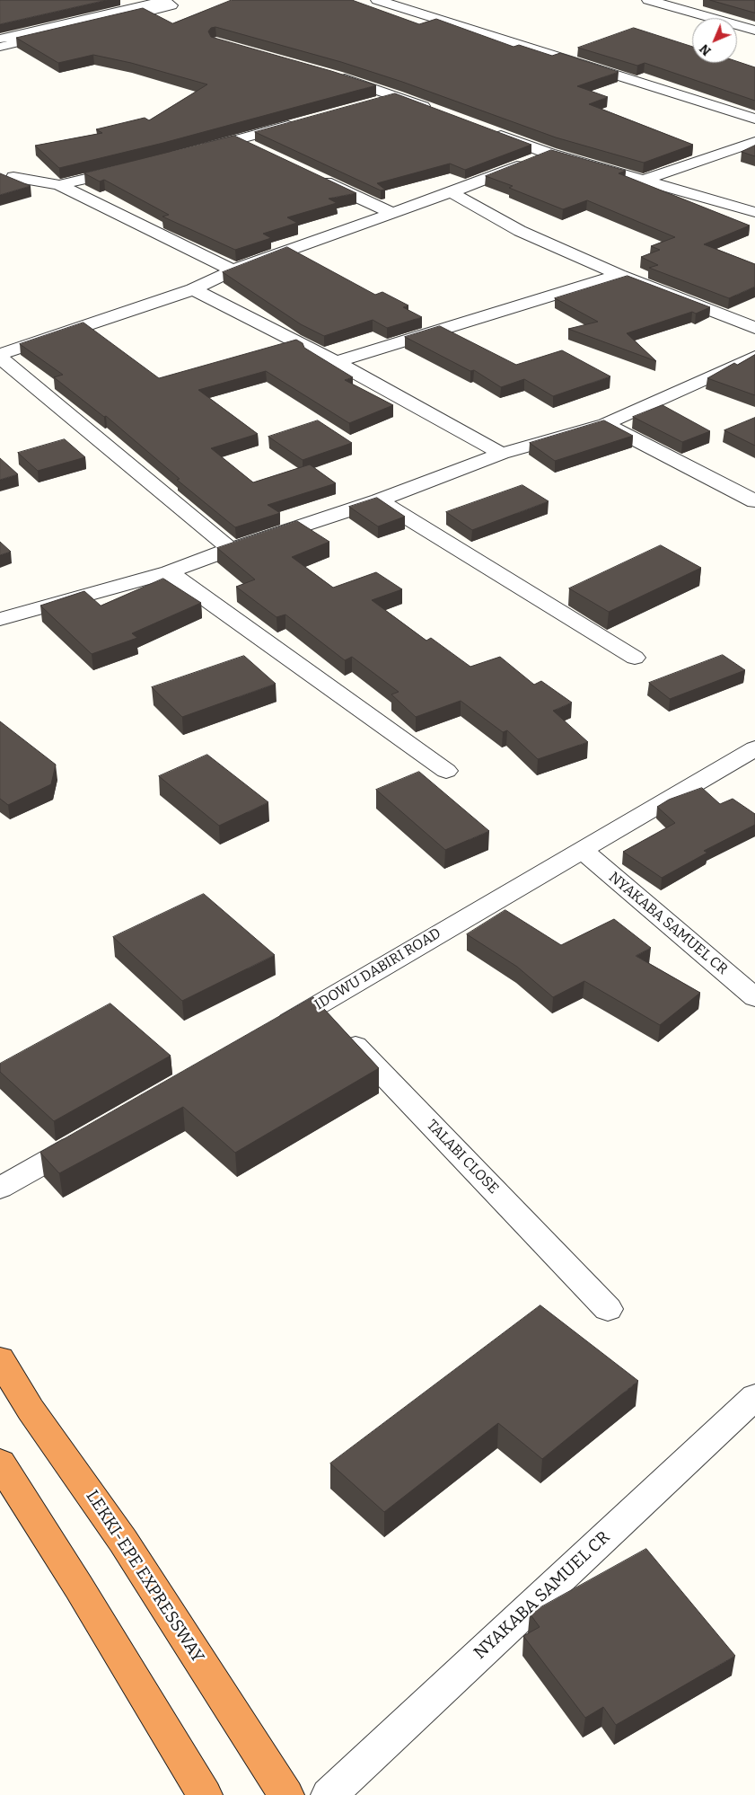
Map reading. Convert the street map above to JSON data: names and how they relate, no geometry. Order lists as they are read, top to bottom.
{
  "streets": {
    "highway": ["LEKKI-EPE EXPRESSWAY"],
    "street": ["NYAKABA SAMUEL CR", "IDOWU DABIRI ROAD", "TALABI CLOSE"]
  },
  "crossings": [
    ["NYAKABA SAMUEL CR", "IDOWU DABIRI ROAD"],
    ["IDOWU DABIRI ROAD", "TALABI CLOSE"]
  ],
  "north": "bottom left"
}
